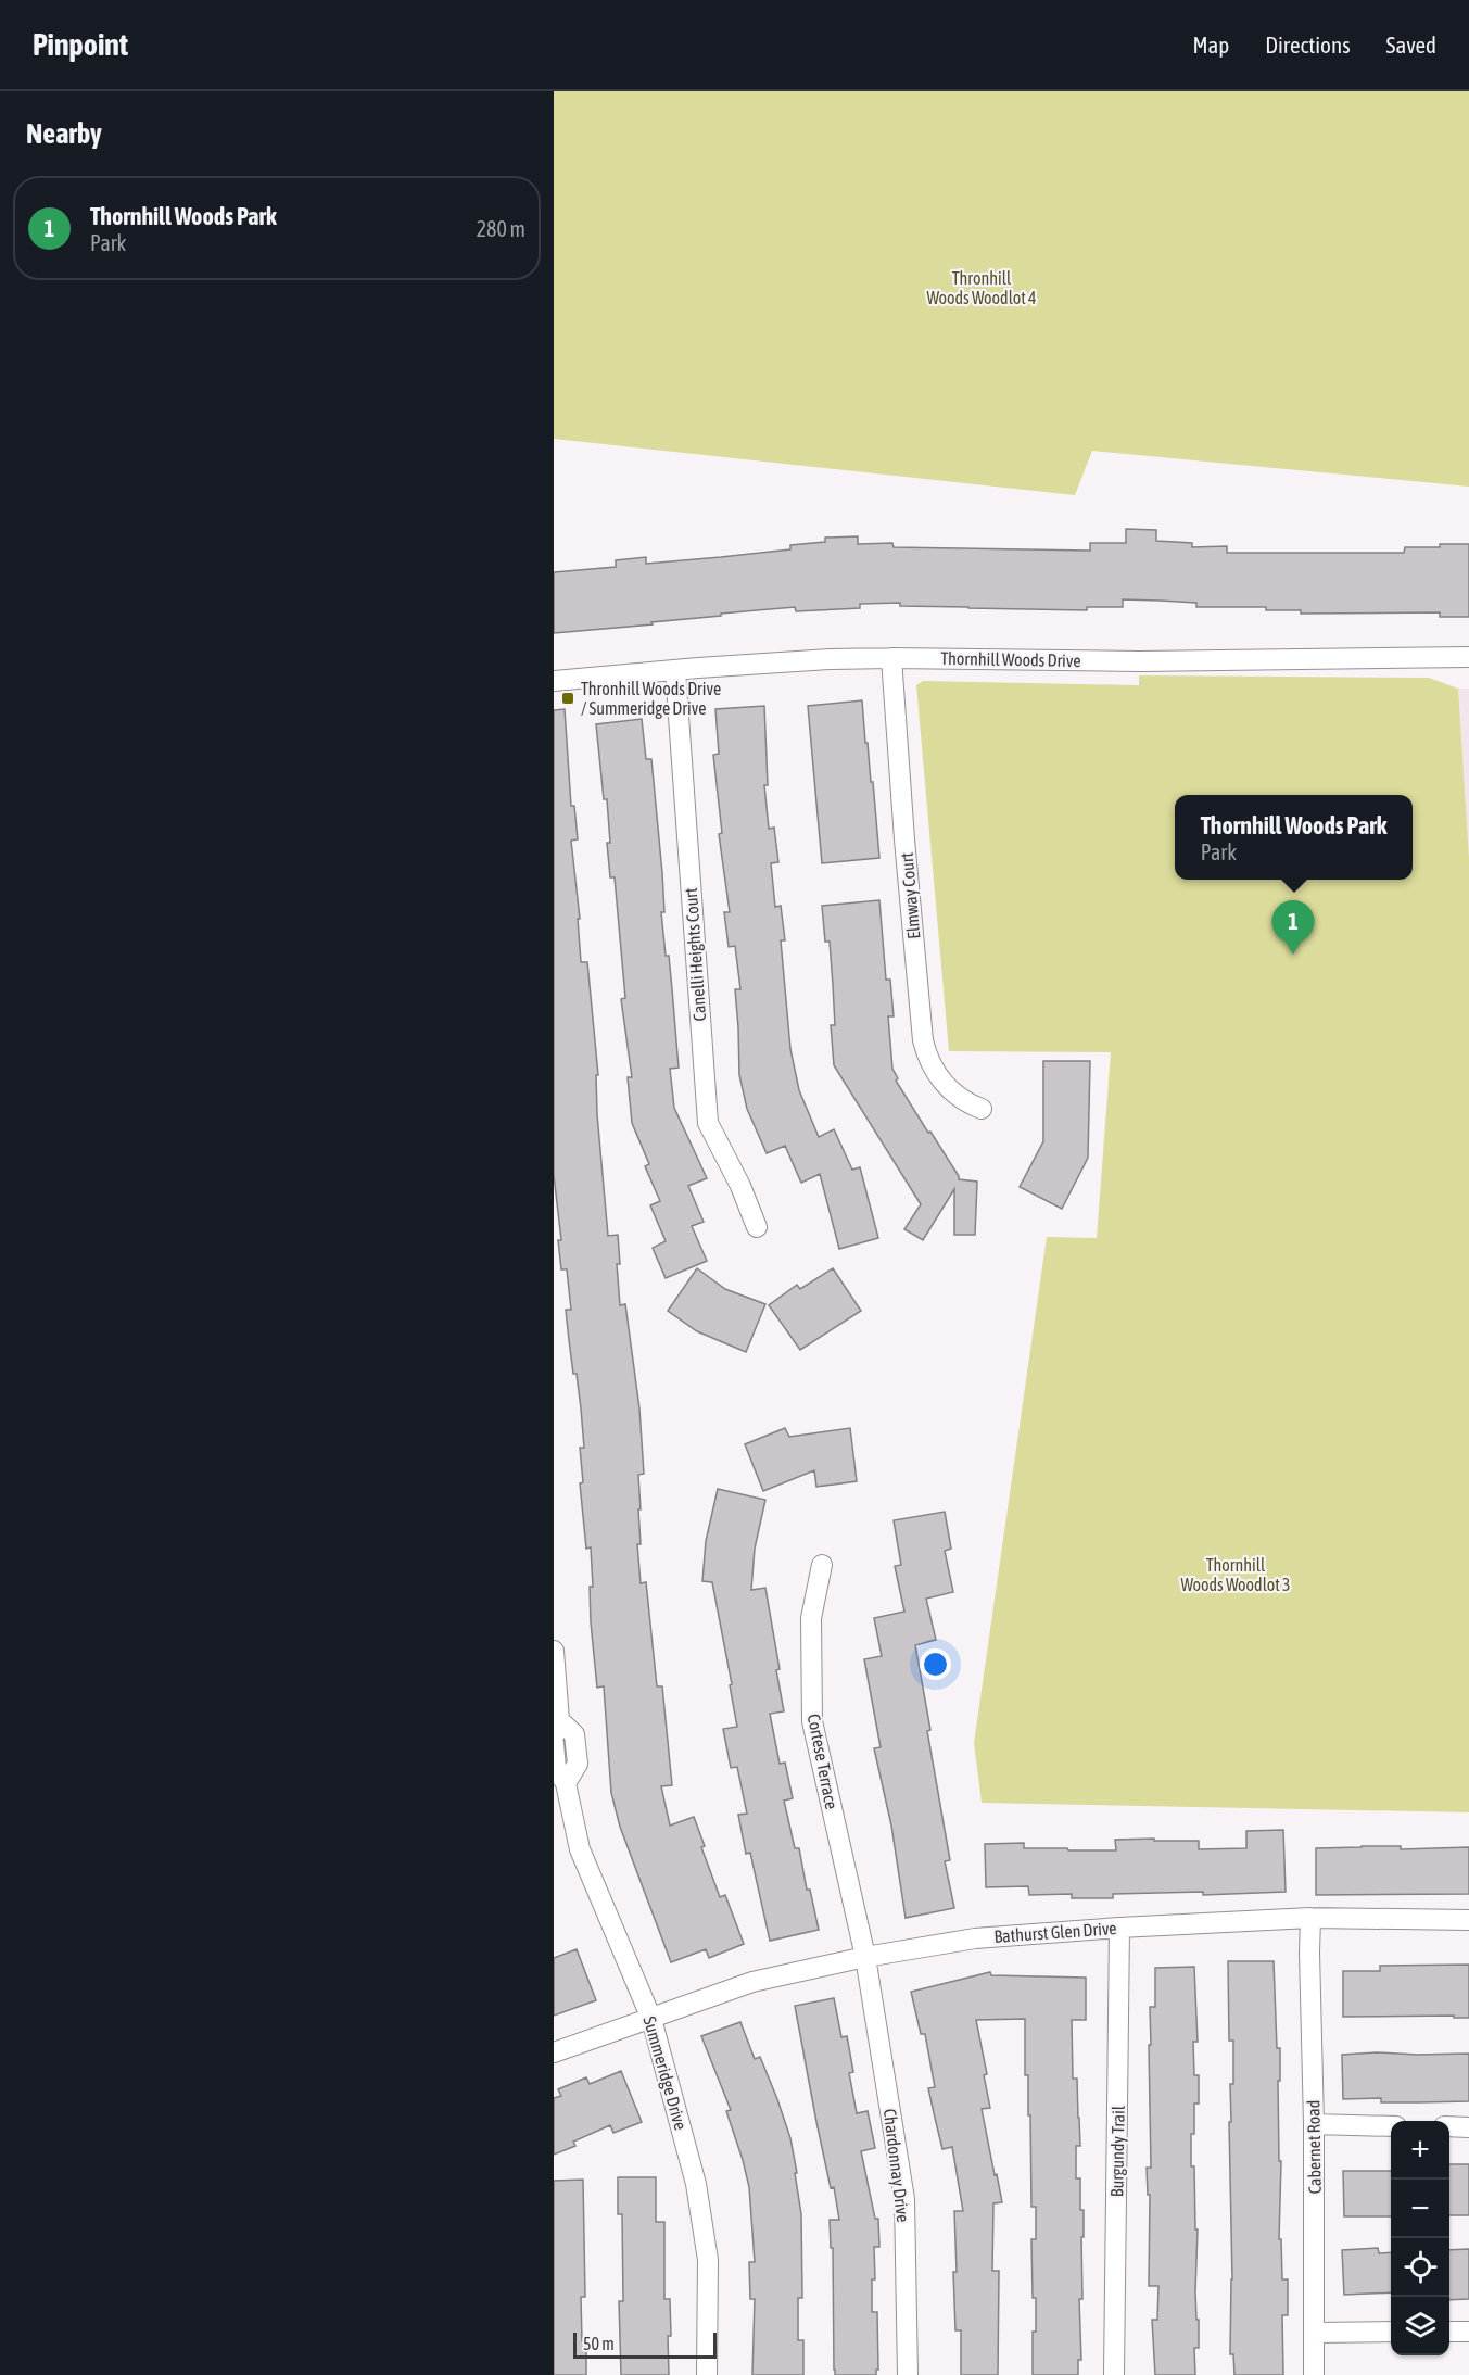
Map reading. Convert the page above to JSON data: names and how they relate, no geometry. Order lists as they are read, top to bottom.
{
  "streets": {
    "street": [
      "Thornhill Woods Drive",
      "Elmway Court",
      "Canelli Heights Court",
      "Cortese Terrace",
      "Bathurst Glen Drive",
      "Summeridge Drive",
      "Cabernet Road",
      "Burgundy Trail",
      "Chardonnay Drive"
    ]
  },
  "crossings": [
    ["Thornhill Woods Drive", "Elmway Court"],
    ["Thornhill Woods Drive", "Canelli Heights Court"],
    ["Cortese Terrace", "Bathurst Glen Drive"],
    ["Cortese Terrace", "Chardonnay Drive"],
    ["Bathurst Glen Drive", "Summeridge Drive"],
    ["Bathurst Glen Drive", "Cabernet Road"],
    ["Bathurst Glen Drive", "Burgundy Trail"],
    ["Bathurst Glen Drive", "Chardonnay Drive"]
  ],
  "parks": ["Thronhill Woods Woodlot 4", "Thornhill Woods Woodlot 3"],
  "places": {
    "transit": ["Thronhill Woods Drive / Summeridge Drive"]
  },
  "scale_bar": "50 m",
  "page": {
    "header": "Pinpoint",
    "nav": ["Map", "Directions", "Saved"],
    "heading": "Nearby",
    "list": [
      {
        "mark": "1",
        "name": "Thornhill Woods Park",
        "note": "Park",
        "value": "280 m"
      }
    ],
    "popup": ["Thornhill Woods Park", "Park"],
    "pins": "1",
    "map_buttons": ["+", "−"],
    "scale": "50 m"
  }
}
